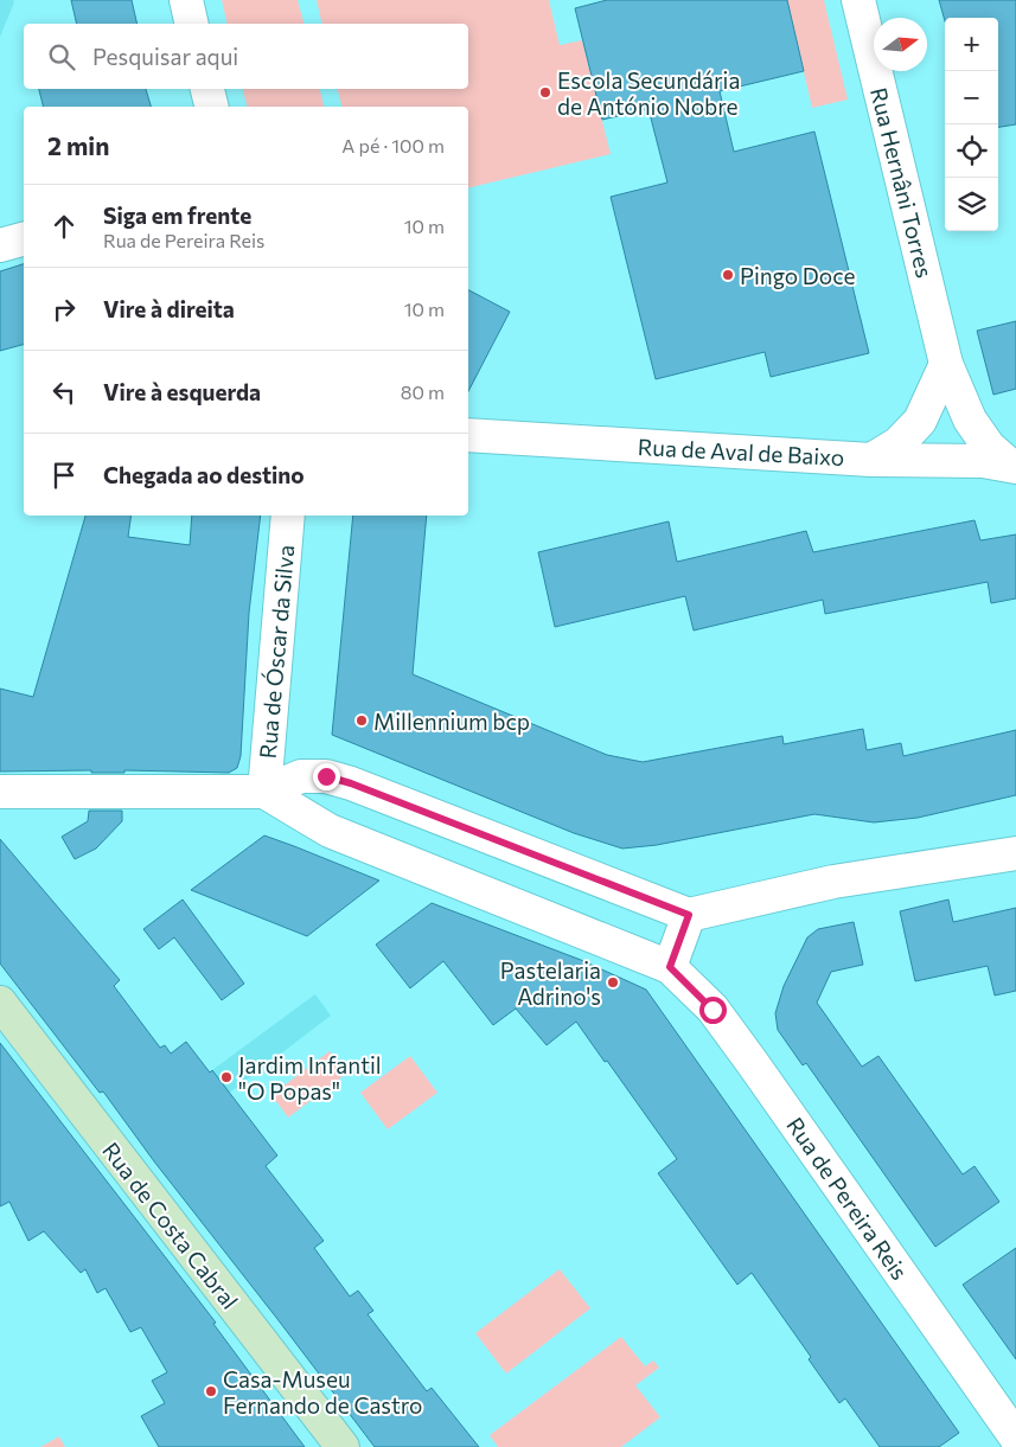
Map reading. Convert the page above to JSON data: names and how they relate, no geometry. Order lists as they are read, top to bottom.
{
  "streets": {
    "main road": ["Rua de Costa Cabral"],
    "street": [
      "Rua Hernâni Torres",
      "Rua de Aval de Baixo",
      "Rua de Óscar da Silva",
      "Rua de Pereira Reis"
    ]
  },
  "crossings": [
    ["Rua Hernâni Torres", "Rua de Aval de Baixo"]
  ],
  "places": [
    "Escola Secundária de António Nobre",
    "Pingo Doce",
    "Millennium bcp",
    "Pastelaria Adrino's",
    "Jardim Infantil \"O Popas\"",
    "Casa-Museu Fernando de Castro"
  ],
  "north": "right",
  "page": {
    "map_buttons": ["+", "−"],
    "search": "Pesquisar aqui",
    "heading": ["2 min", "A pé · 100 m"],
    "list": [
      ["Siga em frente", "Rua de Pereira Reis", "10 m"],
      ["Vire à direita", "10 m"],
      ["Vire à esquerda", "80 m"],
      "Chegada ao destino"
    ]
  }
}
